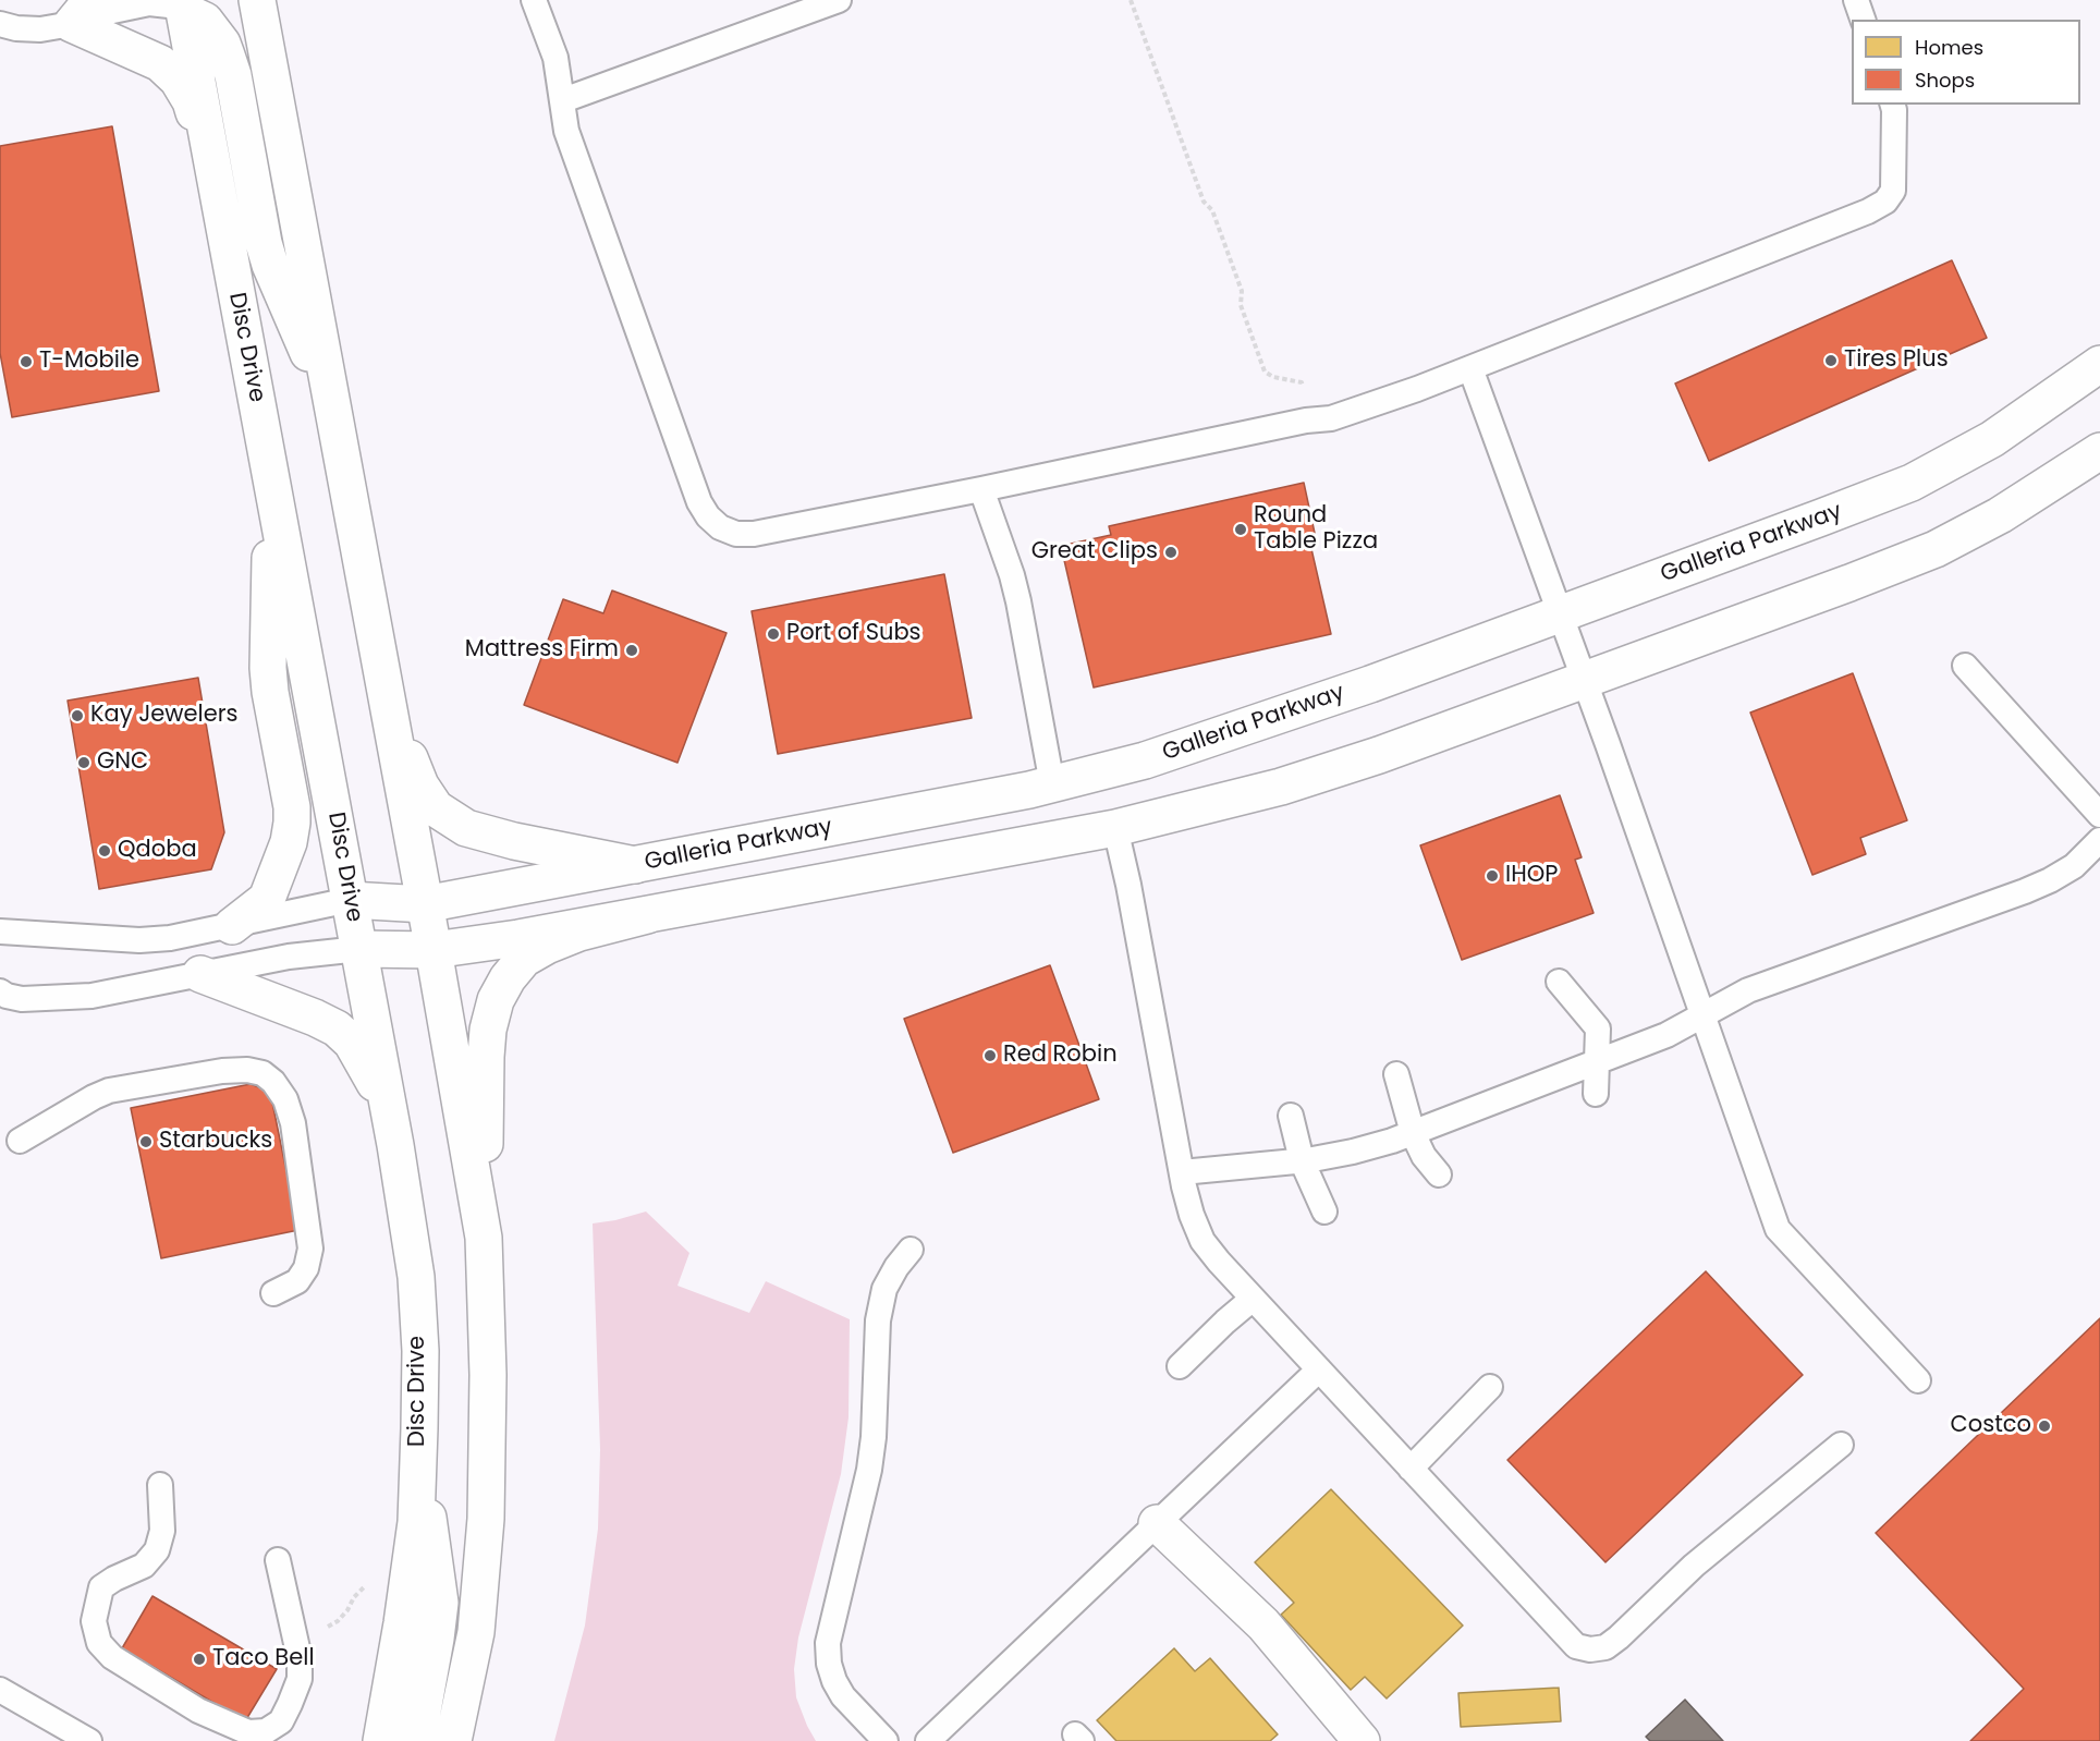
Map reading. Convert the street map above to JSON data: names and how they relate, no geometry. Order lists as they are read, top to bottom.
{
  "streets": {
    "main road": ["Disc Drive", "Galleria Parkway"]
  },
  "crossings": [
    ["Disc Drive", "Galleria Parkway"]
  ],
  "places": [
    "Tires Plus",
    "T-Mobile",
    "Round Table Pizza",
    "Great Clips",
    "Port of Subs",
    "Mattress Firm",
    "Kay Jewelers",
    "GNC",
    "Qdoba",
    "IHOP",
    "Red Robin",
    "Starbucks",
    "Costco",
    "Taco Bell"
  ],
  "legend": ["Homes", "Shops"]
}
